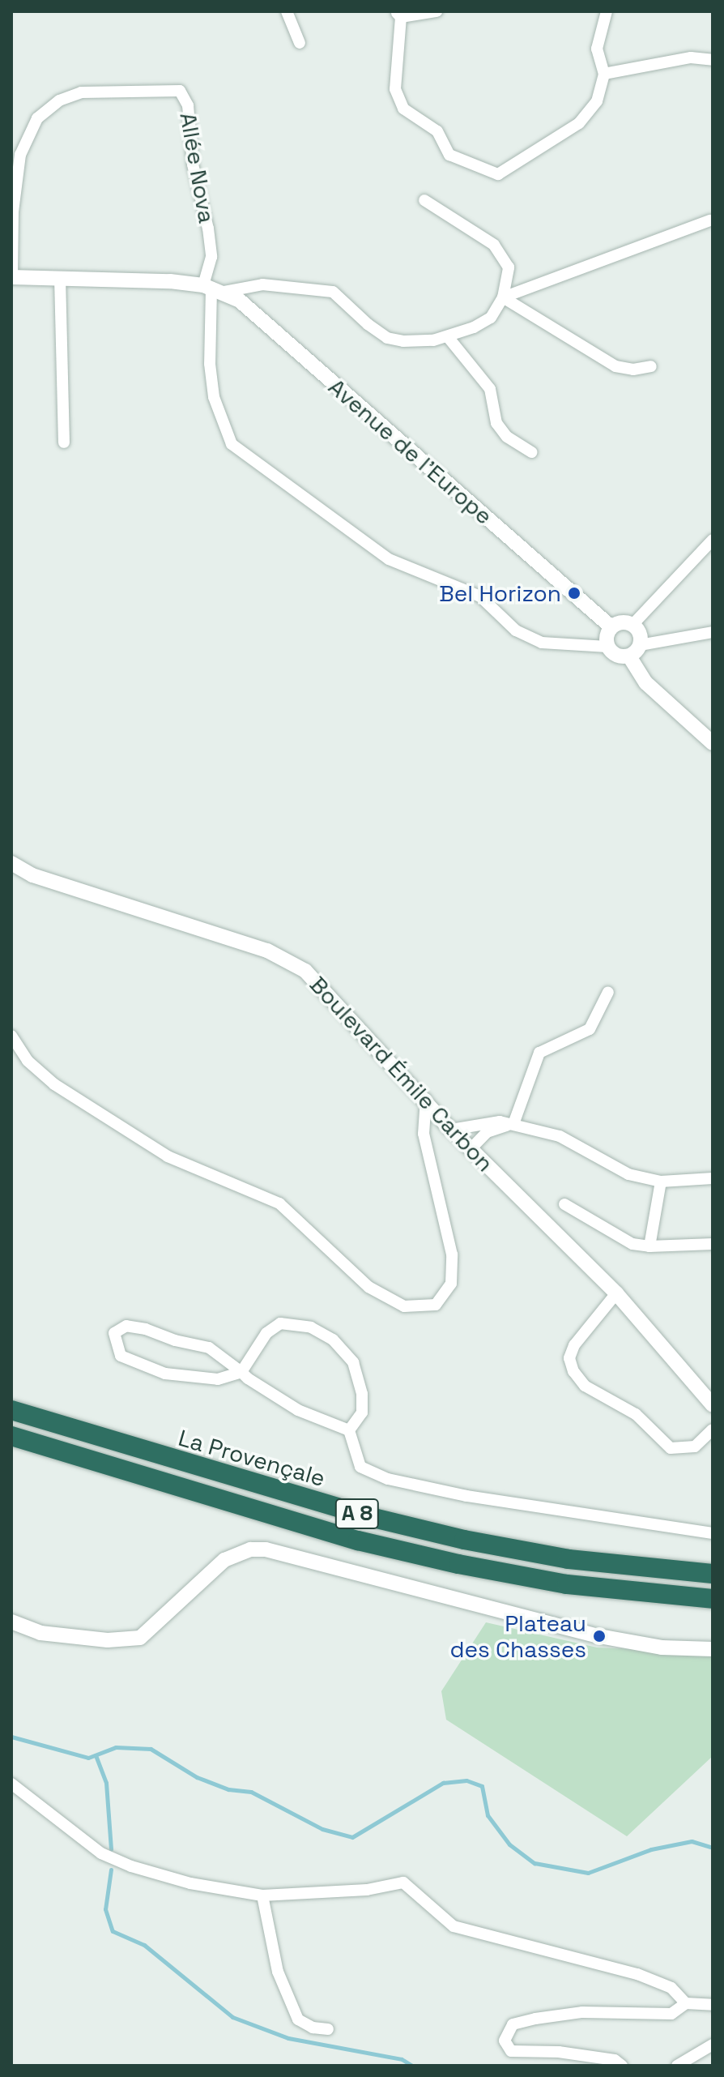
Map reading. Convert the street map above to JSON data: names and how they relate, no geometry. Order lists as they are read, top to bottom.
{
  "streets": {
    "highway": ["La Provençale", "A 8"],
    "street": ["Allée Nova", "Avenue de l'Europe", "Boulevard Émile Carbon"]
  },
  "crossings": [
    ["Allée Nova", "Avenue de l'Europe"]
  ],
  "places": ["Bel Horizon", "Plateau des Chasses"]
}
